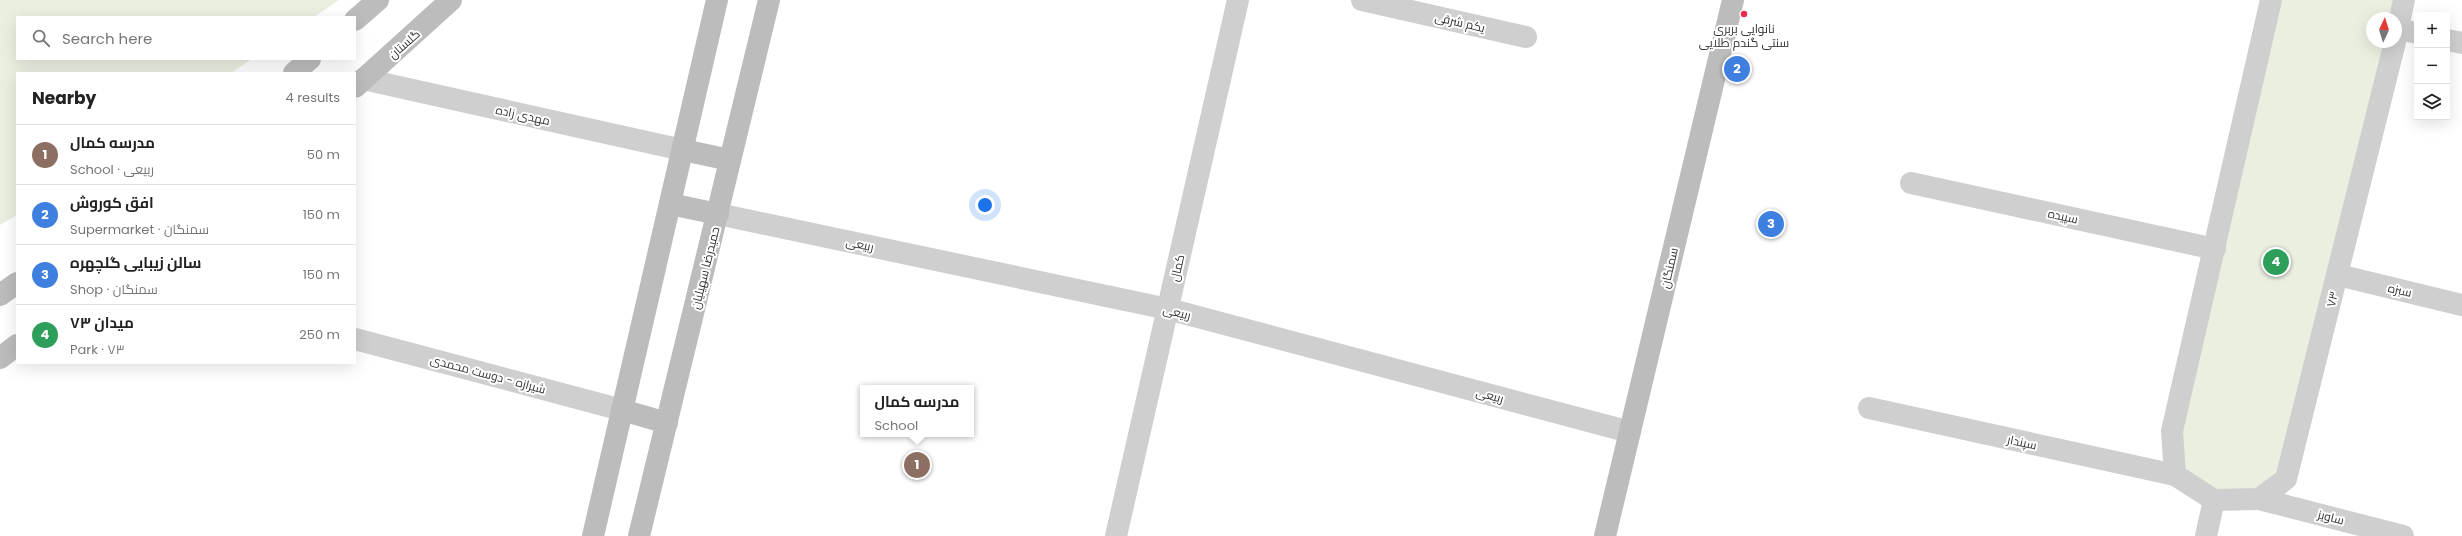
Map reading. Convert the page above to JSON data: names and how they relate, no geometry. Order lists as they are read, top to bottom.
{
  "streets": {
    "main road": ["گلستان", "حمیدرضا سهیلیان", "سمنگان"],
    "street": [
      "یکم شرقی",
      "مهدی زاده",
      "سپیده",
      "ربیعی",
      "کمال",
      "سبزه",
      "۷۳",
      "شیرازه - دوست محمدی",
      "سپندار",
      "ساویز"
    ]
  },
  "crossings": [
    ["گلستان", "مهدی زاده"],
    ["ربیعی", "حمیدرضا سهیلیان"],
    ["ربیعی", "کمال"],
    ["ربیعی", "سمنگان"],
    ["سبزه", "۷۳"],
    ["۷۳", "ساویز"]
  ],
  "places": ["نانوایی بربری سنتی گندم طلایی"],
  "north": "top",
  "page": {
    "map_buttons": ["+", "−"],
    "search": "Search here",
    "pins": [
      "2",
      "3",
      "4",
      "1"
    ],
    "heading": ["Nearby", "4 results"],
    "list": [
      {
        "mark": "1",
        "name": "مدرسه کمال",
        "note": "School · ربیعی",
        "value": "50 m"
      },
      {
        "mark": "2",
        "name": "افق کوروش",
        "note": "Supermarket · سمنگان",
        "value": "150 m"
      },
      {
        "mark": "3",
        "name": "سالن زیبایی گلچهره",
        "note": "Shop · سمنگان",
        "value": "150 m"
      },
      {
        "mark": "4",
        "name": "میدان ۷۳",
        "note": "Park · ۷۳",
        "value": "250 m"
      }
    ],
    "popup": ["مدرسه کمال", "School"]
  }
}
